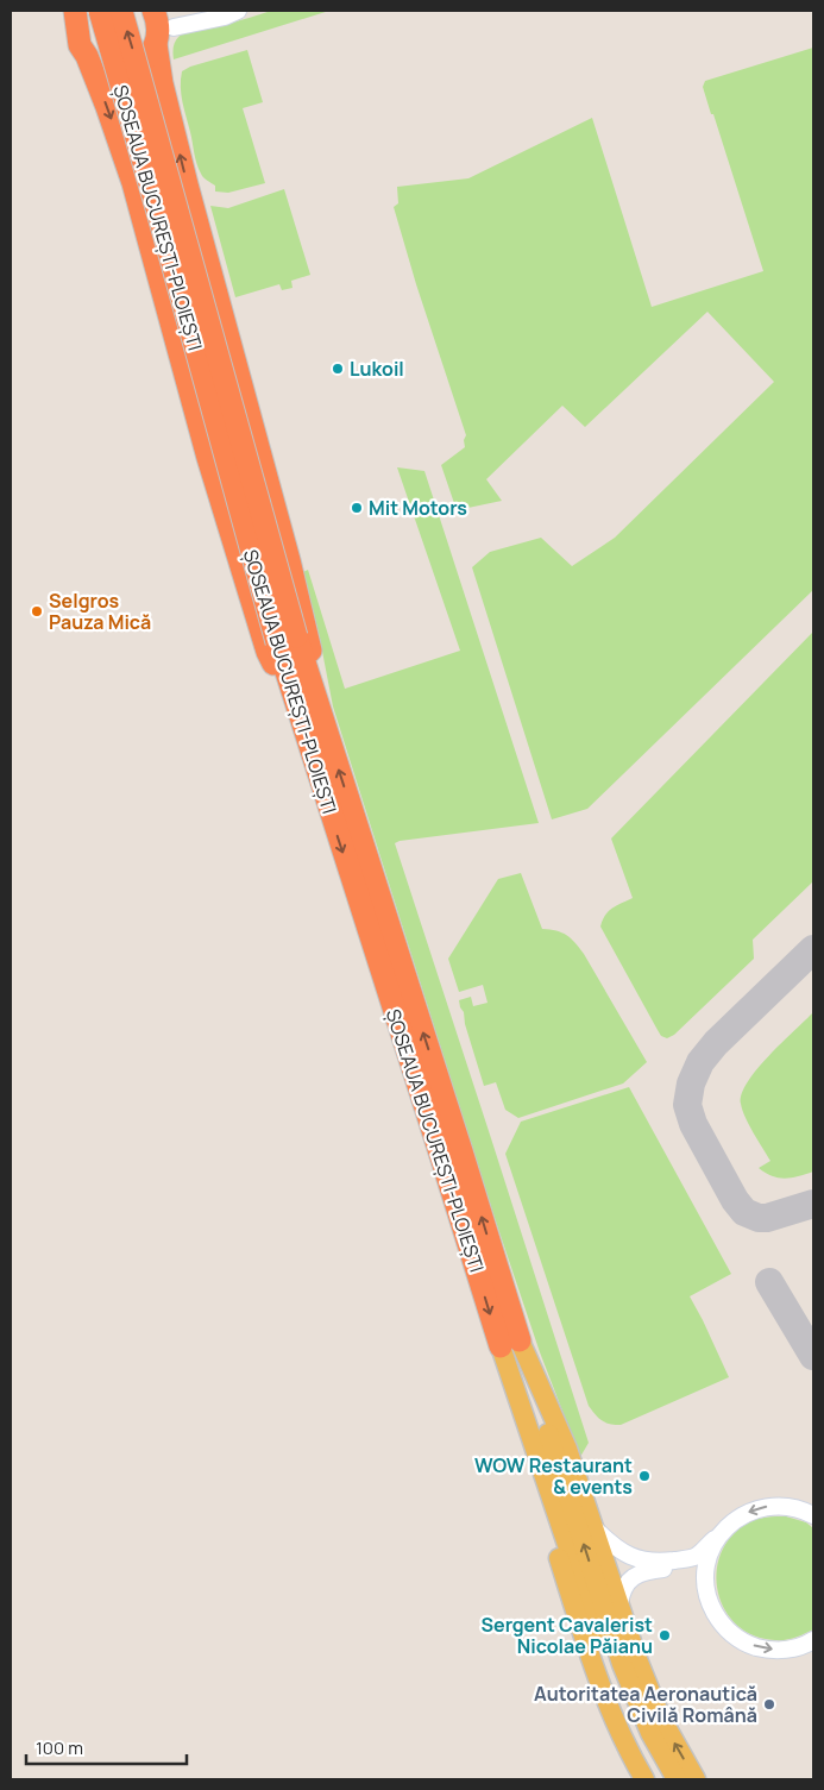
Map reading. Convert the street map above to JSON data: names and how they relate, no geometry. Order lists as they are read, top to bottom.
{
  "streets": {
    "highway": ["ȘOSEAUA BUCUREȘTI-PLOIEȘTI"]
  },
  "places": [
    "Lukoil",
    "Mit Motors",
    "Selgros Pauza Mică",
    "WOW Restaurant & events",
    "Sergent Cavalerist Nicolae Păianu",
    "Autoritatea Aeronautică Civilă Română"
  ],
  "scale_bar": "100 m"
}
